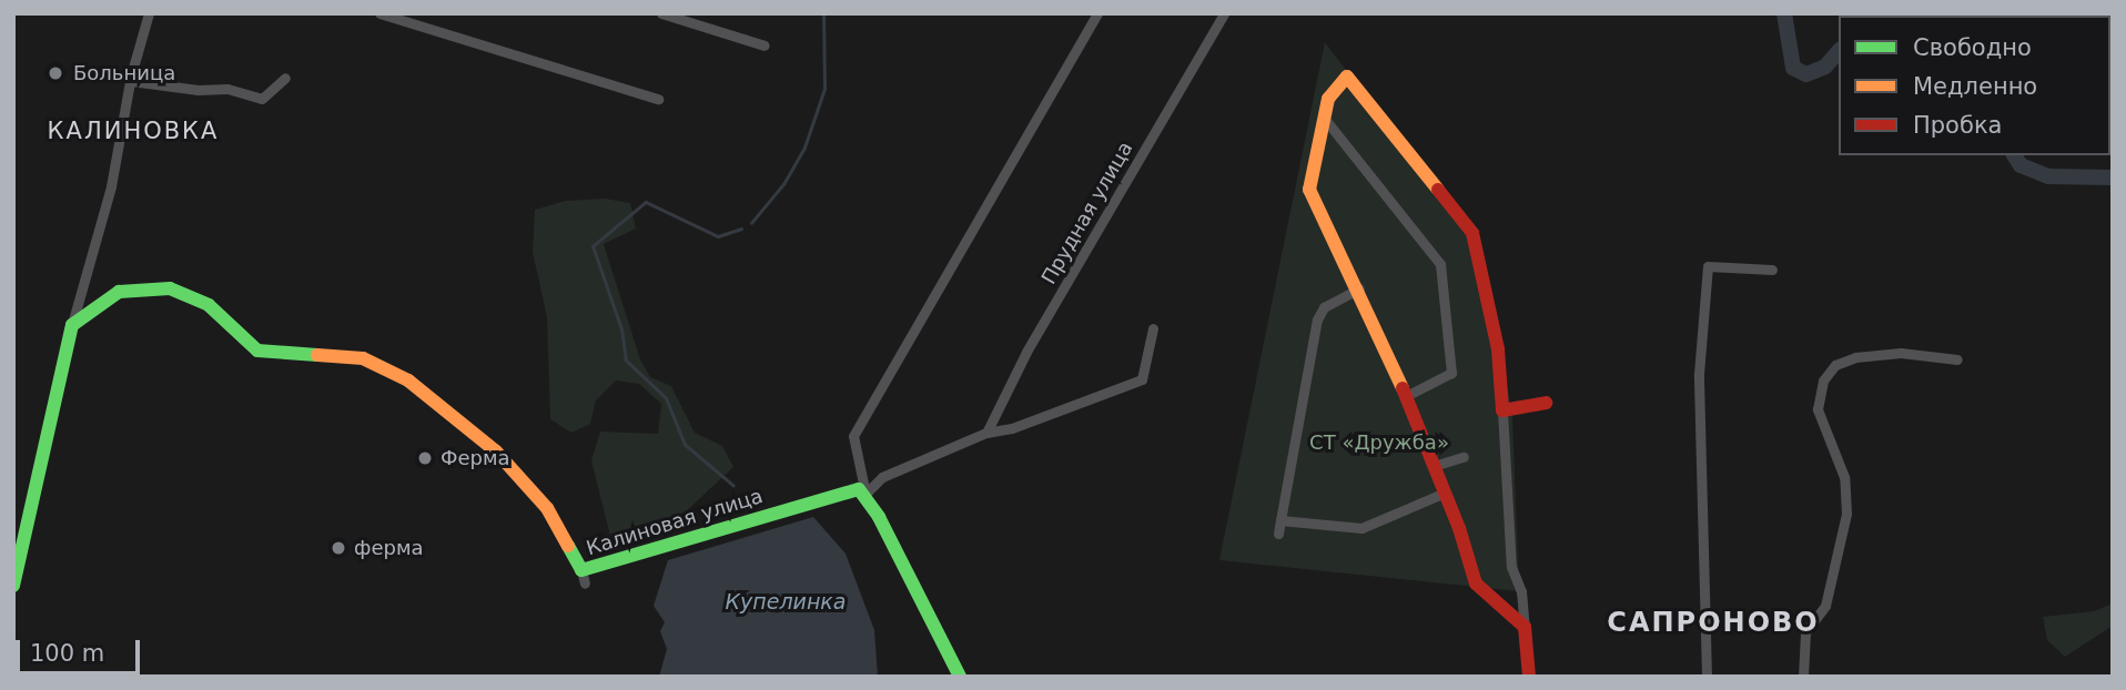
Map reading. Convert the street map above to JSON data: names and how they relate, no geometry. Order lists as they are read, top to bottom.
{
  "streets": {
    "street": ["Прудная улица", "Калиновая улица"]
  },
  "districts": ["КАЛИНОВКА", "САПРОНОВО"],
  "water": ["Купелинка"],
  "parks": ["СТ «Дружба»"],
  "places": ["Больница", "Ферма", "ферма"],
  "legend": ["Свободно", "Медленно", "Пробка"],
  "scale_bar": "100 m"
}
